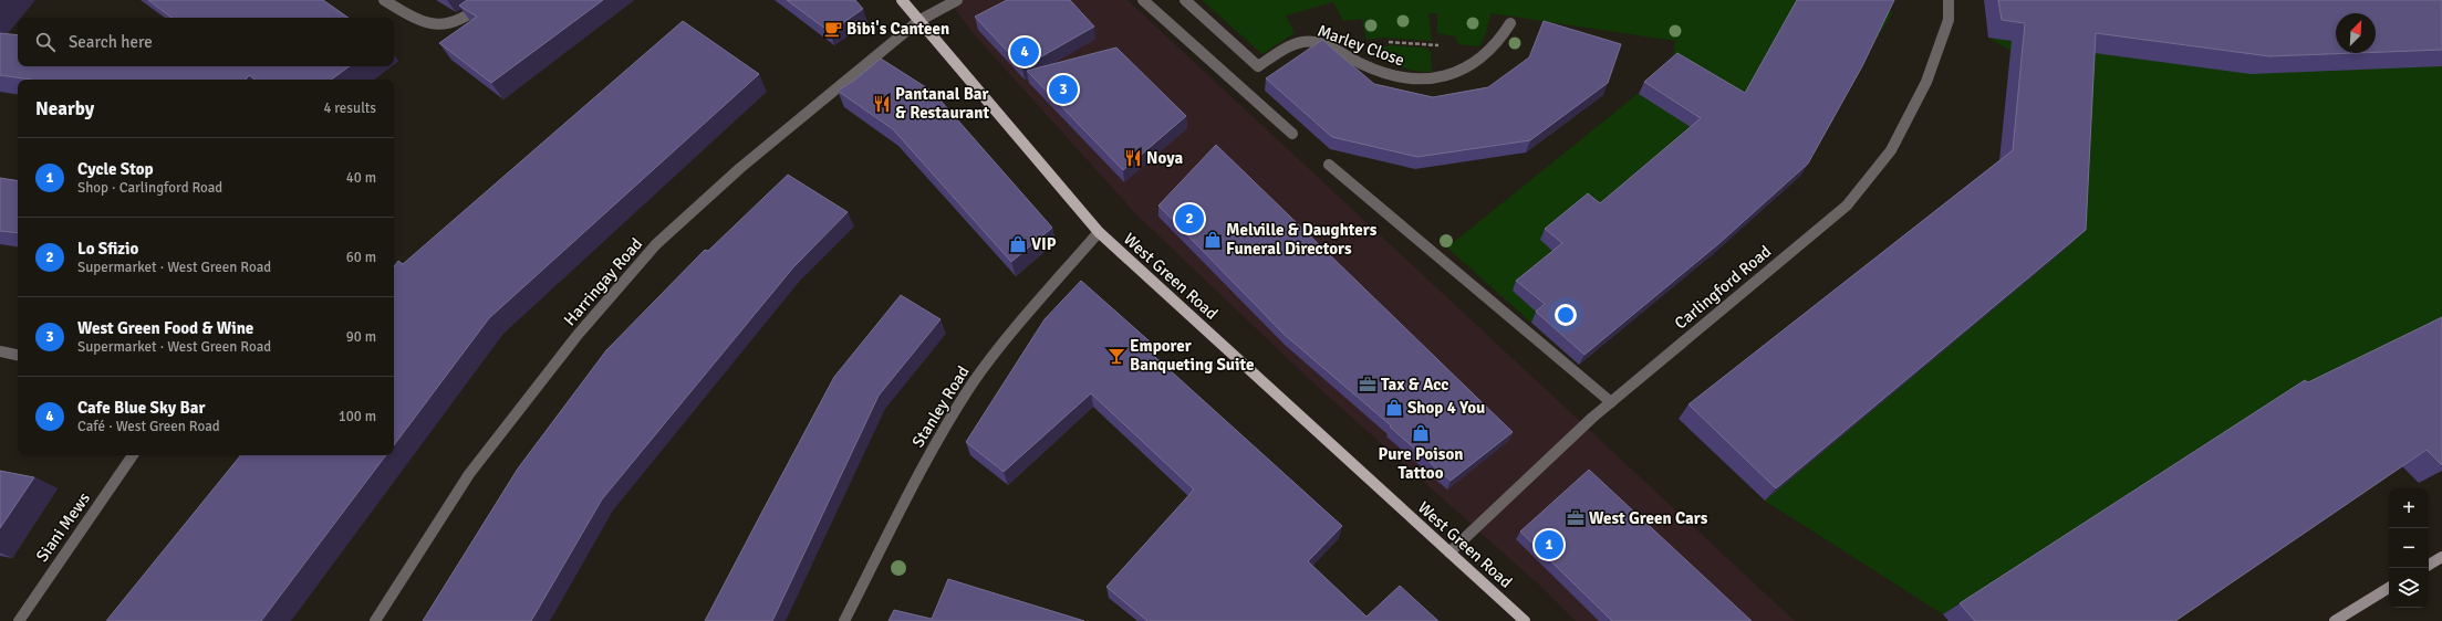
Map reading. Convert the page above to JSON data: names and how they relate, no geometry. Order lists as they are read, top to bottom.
{
  "streets": {
    "main road": ["West Green Road"],
    "street": [
      "Marley Close",
      "Harringay Road",
      "Carlingford Road",
      "Stanley Road",
      "Siani Mews"
    ]
  },
  "crossings": [
    ["West Green Road", "Harringay Road"],
    ["West Green Road", "Carlingford Road"],
    ["West Green Road", "Stanley Road"]
  ],
  "places": {
    "cafe": ["Bibi's Canteen"],
    "restaurant": ["Pantanal Bar & Restaurant", "Noya"],
    "shop": [
      "Melville & Daughters Funeral Directors",
      "VIP",
      "Shop 4 You",
      "Pure Poison Tattoo"
    ],
    "bar": ["Emporer Banqueting Suite"],
    "office": ["Tax & Acc", "West Green Cars"]
  },
  "north": "top right",
  "page": {
    "search": "Search here",
    "pins": [
      "4",
      "3",
      "2",
      "1"
    ],
    "heading": ["Nearby", "4 results"],
    "list": [
      {
        "mark": "1",
        "name": "Cycle Stop",
        "note": "Shop · Carlingford Road",
        "value": "40 m"
      },
      {
        "mark": "2",
        "name": "Lo Sfizio",
        "note": "Supermarket · West Green Road",
        "value": "60 m"
      },
      {
        "mark": "3",
        "name": "West Green Food & Wine",
        "note": "Supermarket · West Green Road",
        "value": "90 m"
      },
      {
        "mark": "4",
        "name": "Cafe Blue Sky Bar",
        "note": "Café · West Green Road",
        "value": "100 m"
      }
    ],
    "map_buttons": ["+", "−"]
  }
}
